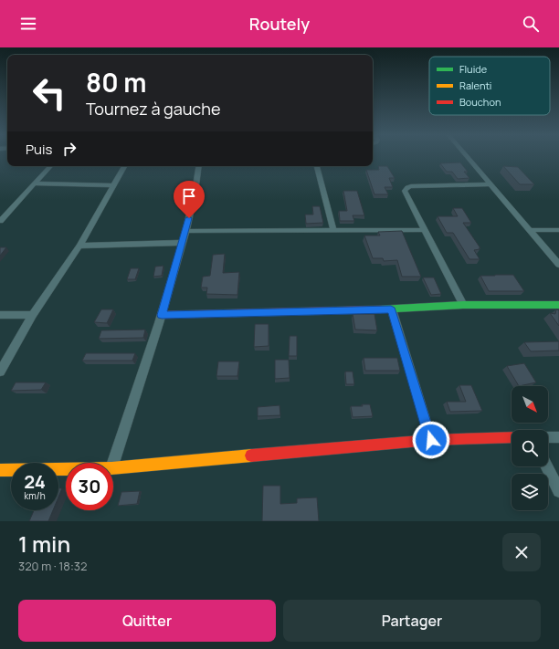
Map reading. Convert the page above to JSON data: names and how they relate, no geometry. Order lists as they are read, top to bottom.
{
  "legend": ["Fluide", "Ralenti", "Bouchon"],
  "north": "bottom right",
  "page": {
    "header": "Routely",
    "turn": ["80 m", "Tournez à gauche"],
    "then": "Puis",
    "speed": "24 km/h",
    "limit": "30",
    "heading": ["1 min", "320 m · 18:32"],
    "buttons": ["Quitter", "Partager"]
  }
}
